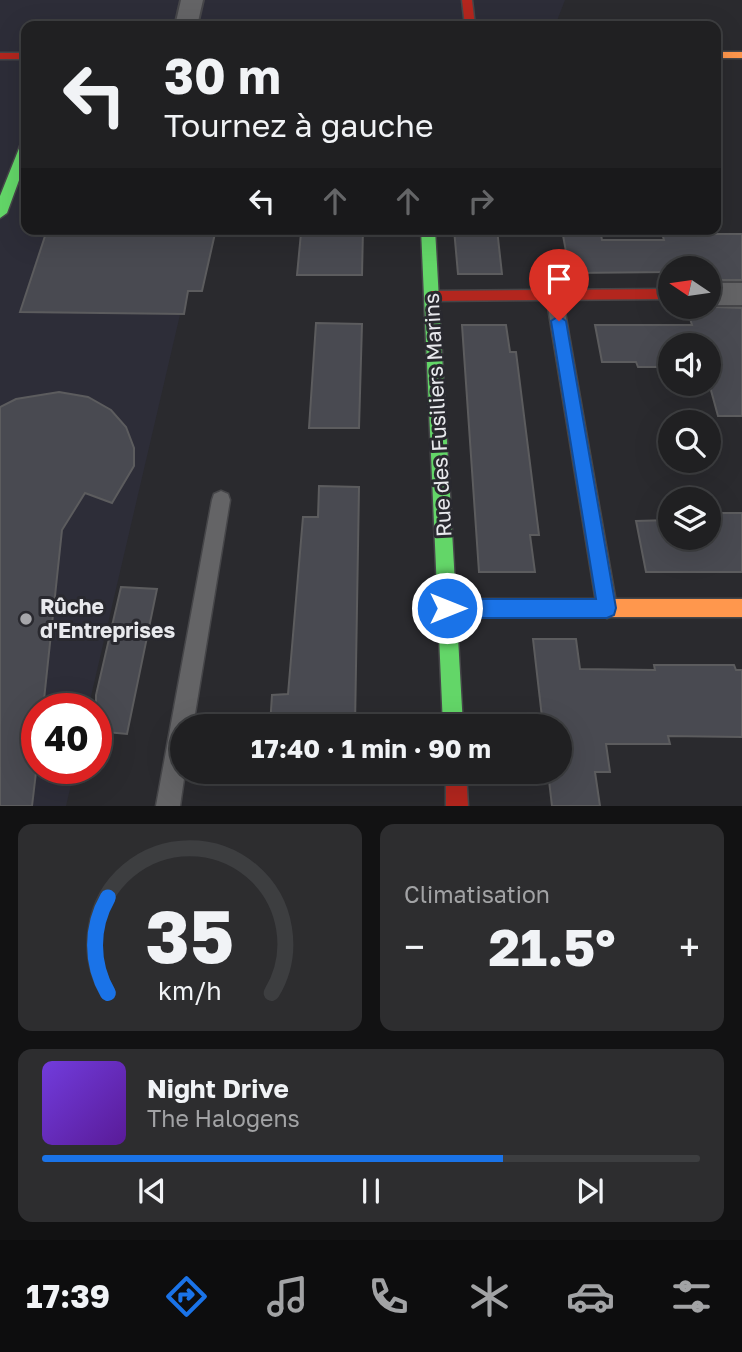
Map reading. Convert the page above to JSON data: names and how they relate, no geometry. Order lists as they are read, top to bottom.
{
  "streets": {
    "street": ["Rue des Fusiliers Marins"]
  },
  "places": ["Rûche d'Entreprises"],
  "north": "left",
  "page": {
    "turn": ["30 m", "Tournez à gauche"],
    "limit": "40",
    "trip": "17:40 · 1 min · 90 m",
    "tile": "Climatisation",
    "heat": ["−", "21.5°", "+"],
    "song": ["Night Drive", "The Halogens"],
    "tabs": "17:39",
    "gauge": ["35", "km/h"]
  }
}
